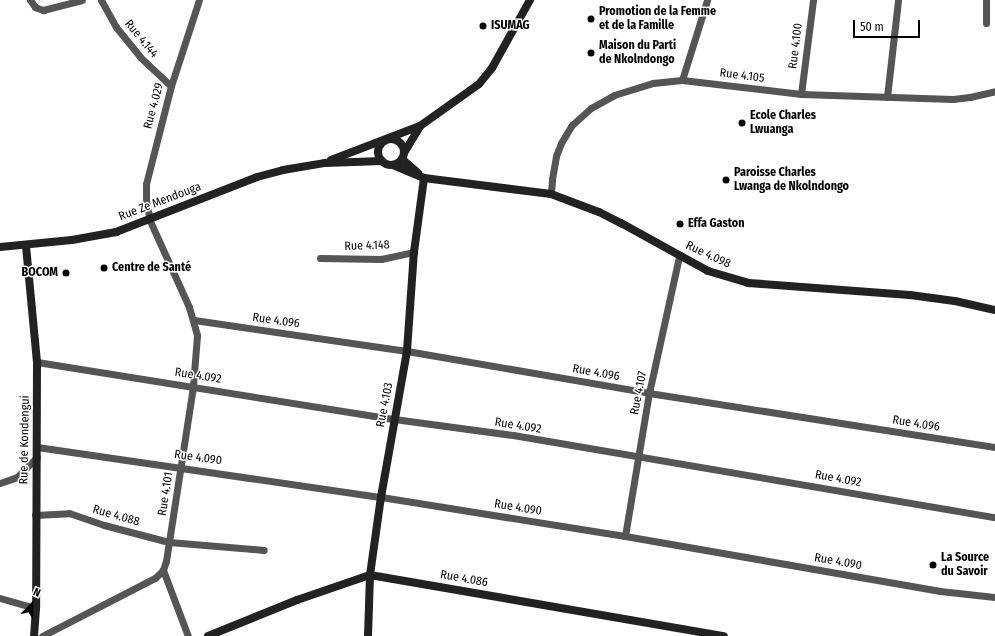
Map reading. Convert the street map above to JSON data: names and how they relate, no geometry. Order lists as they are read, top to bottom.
{
  "streets": {
    "main road": [
      "Rue Ze Mendouga",
      "Rue 4.098",
      "Rue 4.103",
      "Rue de Kondengui",
      "Rue 4.086"
    ],
    "street": [
      "Rue 4.144",
      "Rue 4.100",
      "Rue 4.105",
      "Rue 4.029",
      "Rue 4.148",
      "Rue 4.096",
      "Rue 4.092",
      "Rue 4.107",
      "Rue 4.090",
      "Rue 4.101",
      "Rue 4.088"
    ]
  },
  "crossings": [
    ["Rue 4.144", "Rue 4.029"],
    ["Rue 4.100", "Rue 4.105"],
    ["Rue 4.105", "Rue 4.098"],
    ["Rue 4.029", "Rue Ze Mendouga"],
    ["Rue 4.029", "Rue 4.101"],
    ["Rue Ze Mendouga", "Rue 4.098"],
    ["Rue Ze Mendouga", "Rue de Kondengui"],
    ["Rue Ze Mendouga", "Rue 4.101"],
    ["Rue 4.148", "Rue 4.103"],
    ["Rue 4.098", "Rue 4.107"],
    ["Rue 4.098", "Rue 4.103"],
    ["Rue 4.096", "Rue 4.107"],
    ["Rue 4.096", "Rue 4.103"],
    ["Rue 4.096", "Rue 4.101"],
    ["Rue 4.092", "Rue 4.107"],
    ["Rue 4.092", "Rue 4.103"],
    ["Rue 4.092", "Rue de Kondengui"],
    ["Rue 4.092", "Rue 4.101"],
    ["Rue 4.107", "Rue 4.090"],
    ["Rue 4.103", "Rue 4.090"],
    ["Rue 4.103", "Rue 4.086"],
    ["Rue de Kondengui", "Rue 4.090"],
    ["Rue de Kondengui", "Rue 4.088"],
    ["Rue 4.090", "Rue 4.101"],
    ["Rue 4.101", "Rue 4.088"]
  ],
  "places": [
    "Promotion de la Femme et de la Famille",
    "ISUMAG",
    "Maison du Parti de Nkolndongo",
    "Ecole Charles Lwuanga",
    "Paroisse Charles Lwanga de Nkolndongo",
    "Effa Gaston",
    "Centre de Santé",
    "BOCOM",
    "La Source du Savoir"
  ],
  "scale_bar": "50 m",
  "north": "top right"
}
